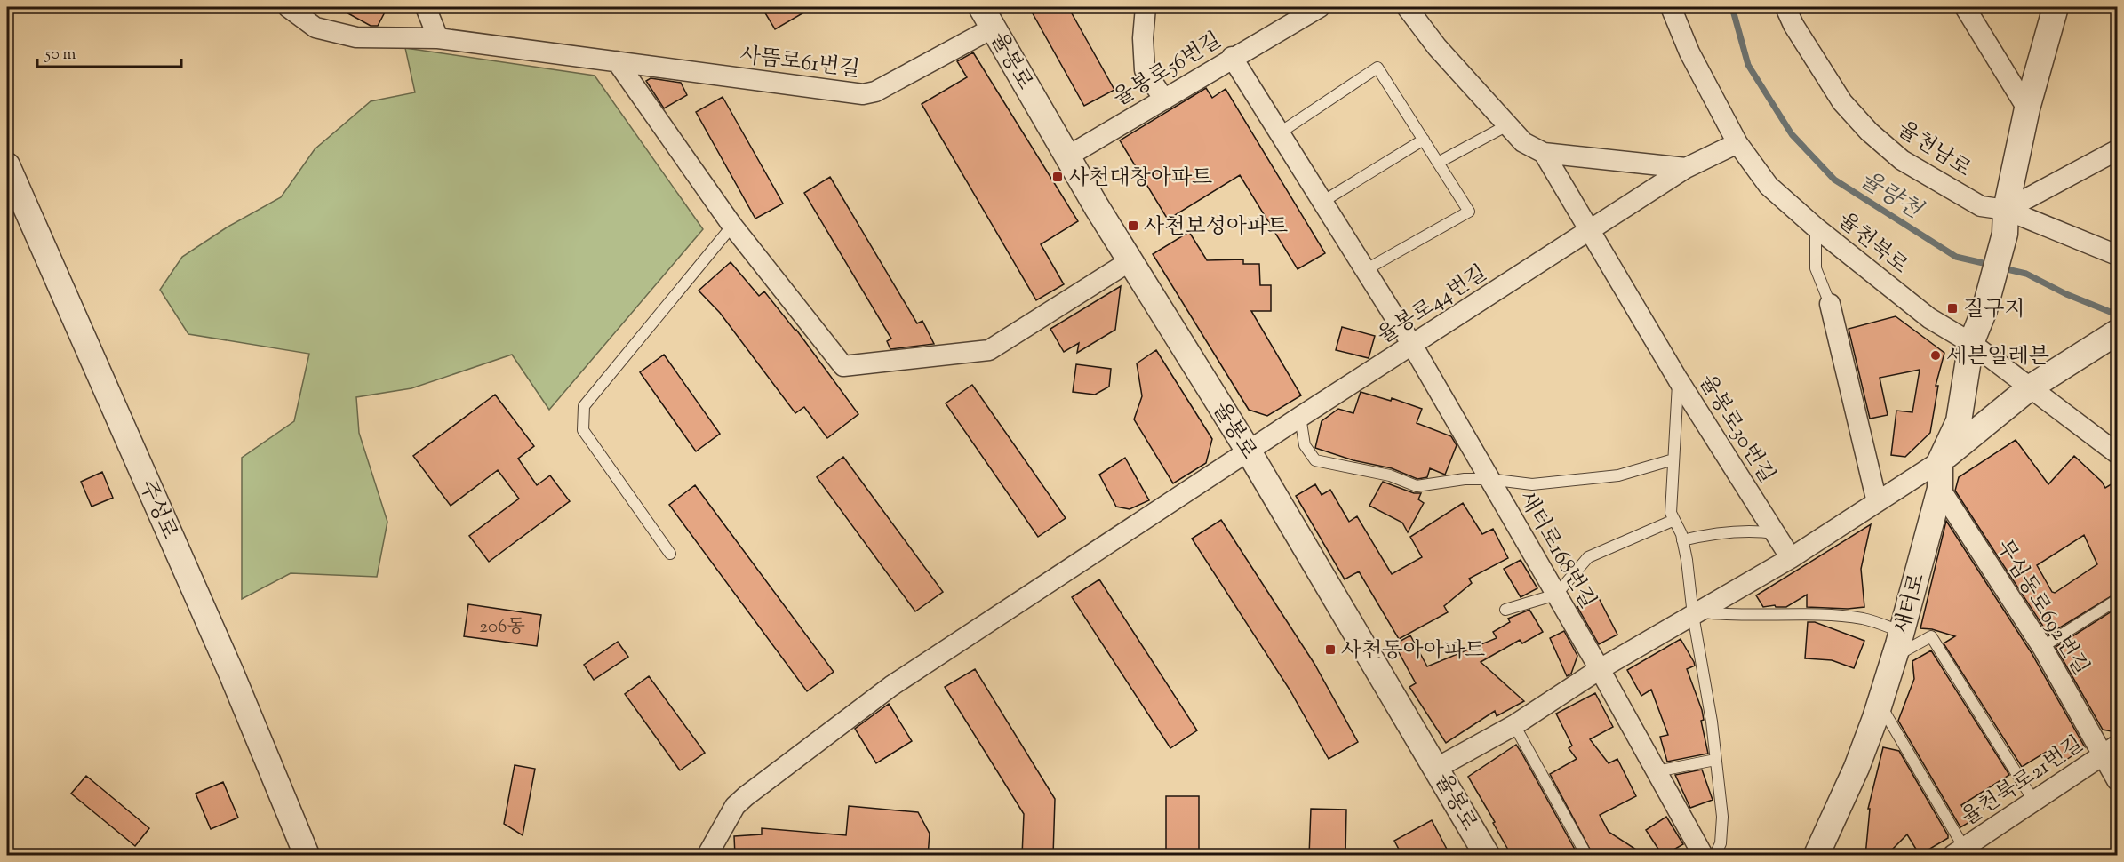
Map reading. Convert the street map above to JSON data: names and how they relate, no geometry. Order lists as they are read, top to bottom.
{
  "streets": {
    "street": [
      "율봉로",
      "사뜸로61번길",
      "율봉로56번길",
      "율천남로",
      "율천북로",
      "율봉로44번길",
      "율봉로30번길",
      "주성로",
      "새터로168번길",
      "새터로",
      "무심동로692번길",
      "율천북로21번길"
    ]
  },
  "crossings": [
    ["율봉로", "사뜸로61번길"],
    ["율봉로", "율봉로56번길"],
    ["율봉로", "율봉로44번길"],
    ["율봉로56번길", "새터로168번길"],
    ["율천남로", "새터로"],
    ["율천북로", "율봉로44번길"],
    ["율천북로", "새터로"],
    ["율봉로44번길", "새터로168번길"],
    ["새터로", "무심동로692번길"],
    ["무심동로692번길", "율천북로21번길"]
  ],
  "water": ["율량천"],
  "places": {
    "transit": [
      "사천대창아파트",
      "사천보성아파트",
      "질구지",
      "사천동아아파트"
    ],
    "other": ["세븐일레븐"]
  },
  "house_numbers": ["206동"],
  "scale_bar": "50 m"
}
